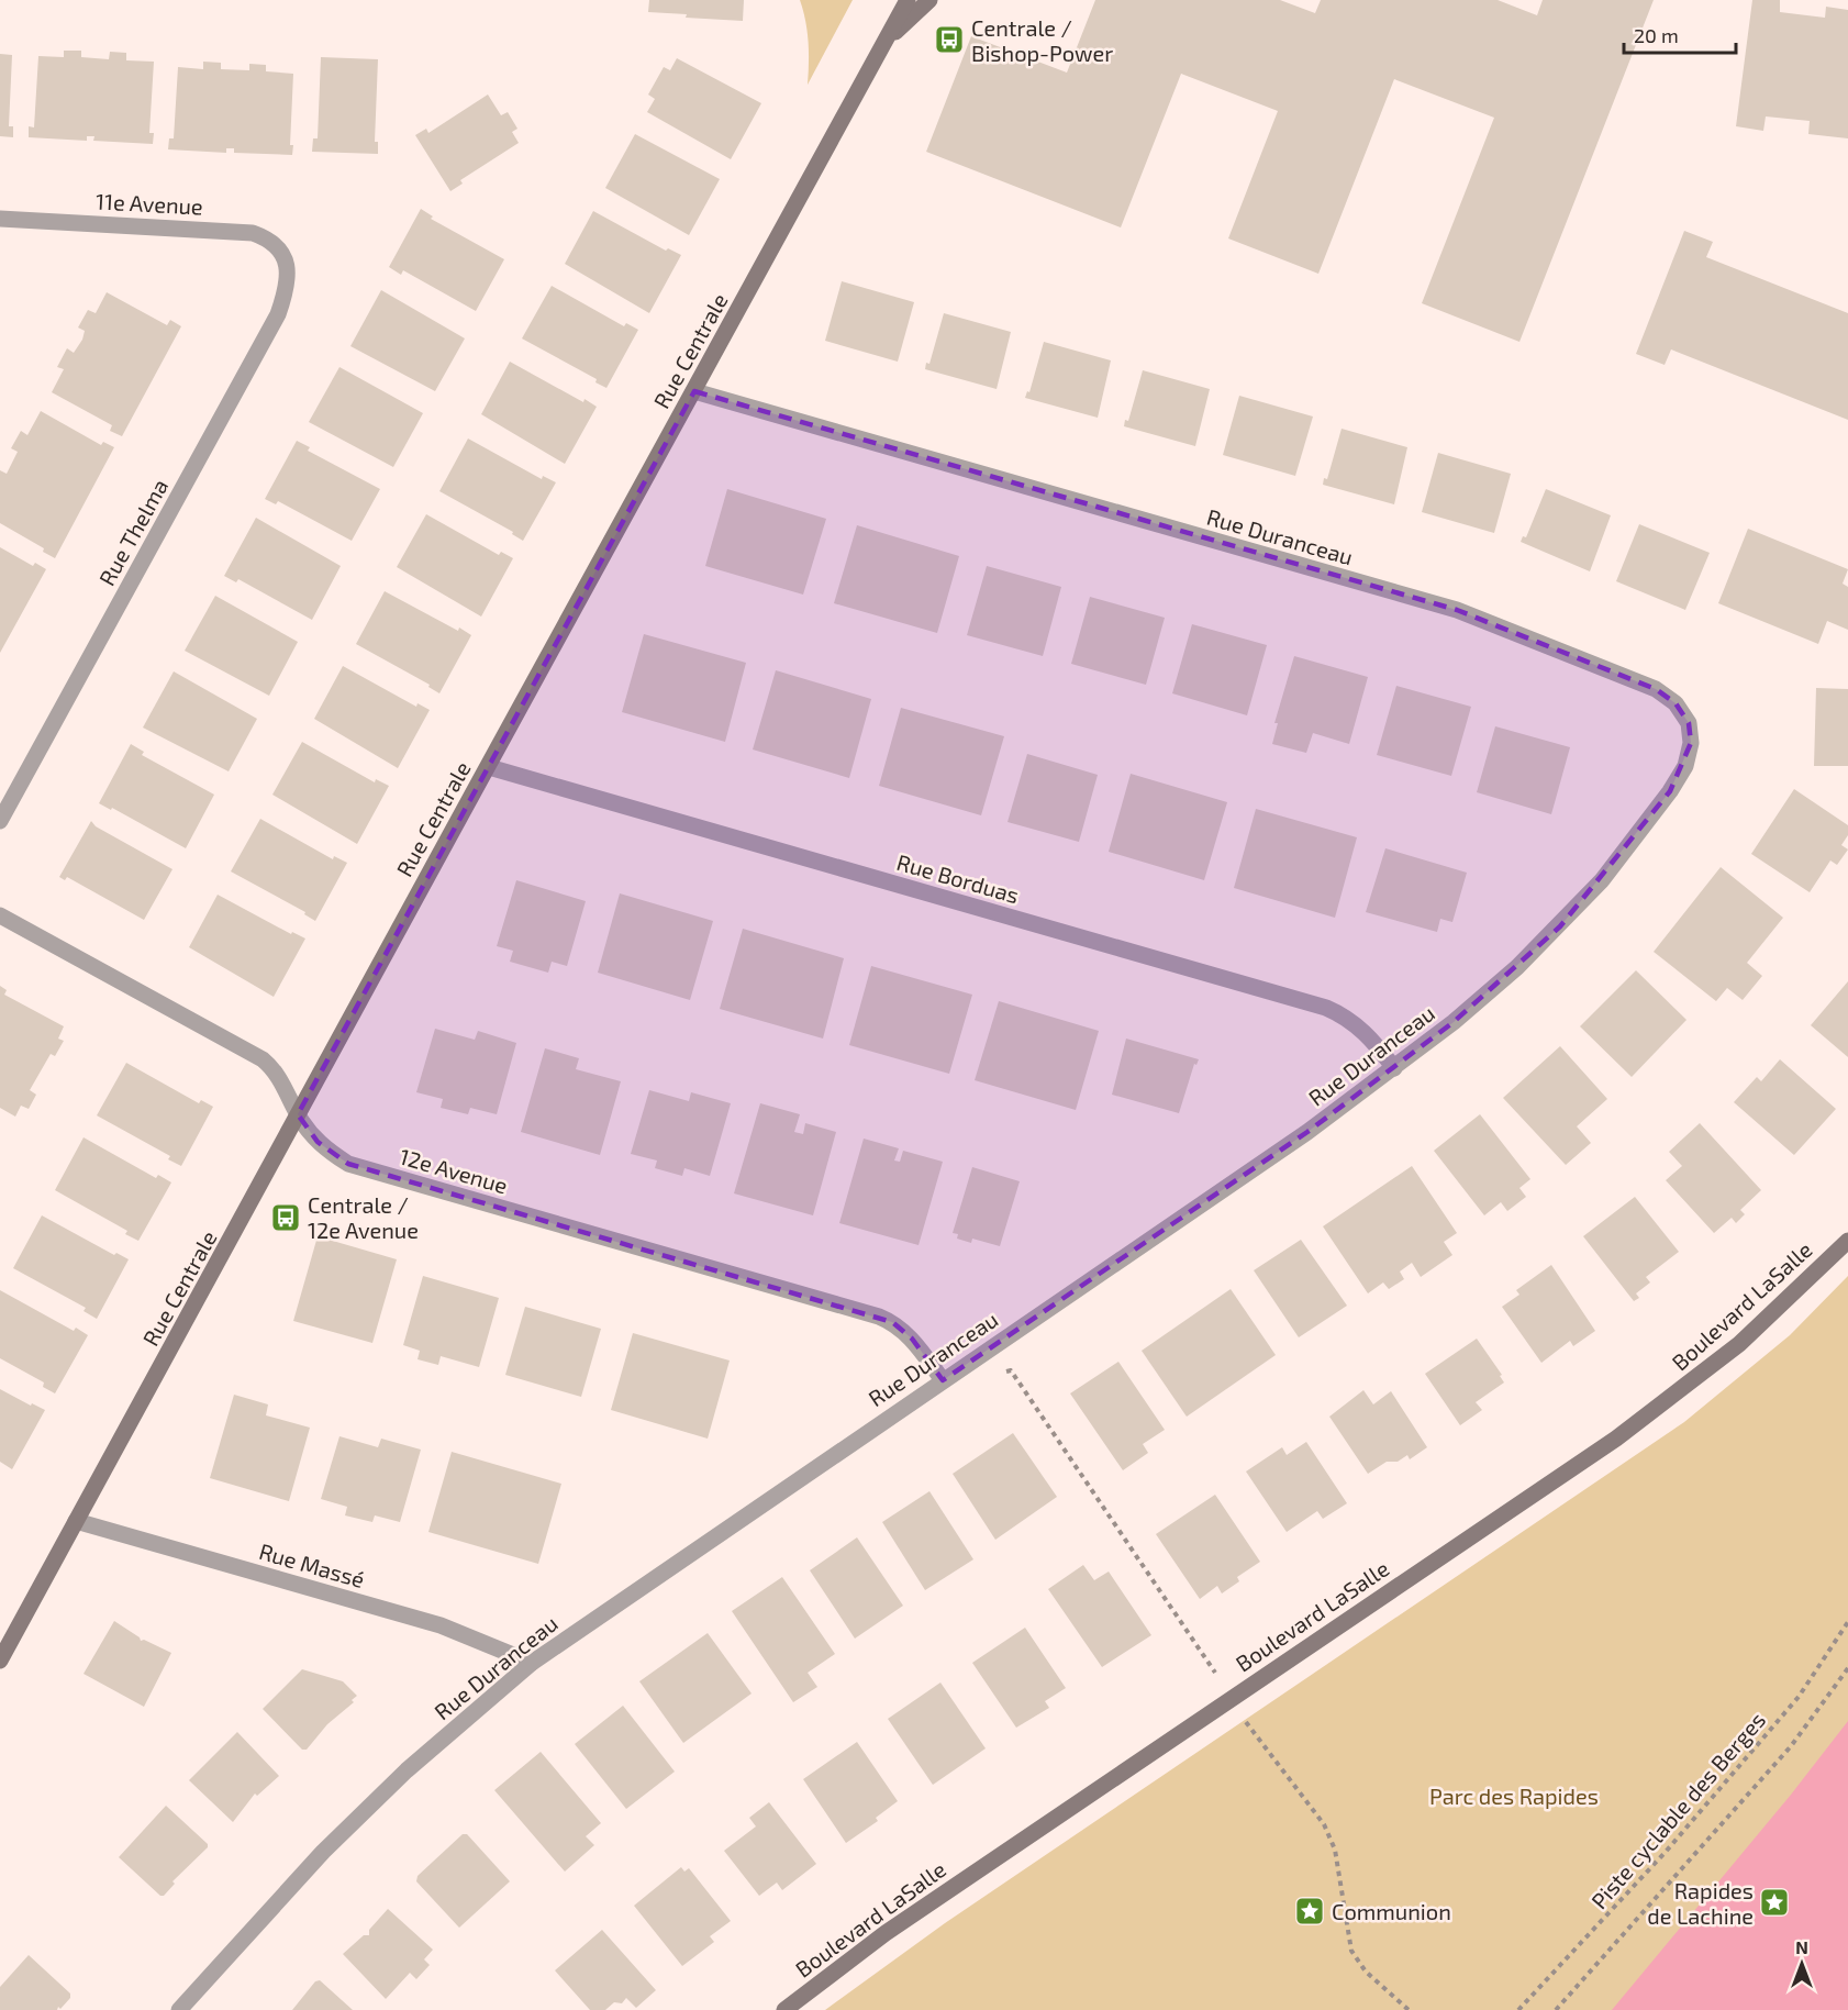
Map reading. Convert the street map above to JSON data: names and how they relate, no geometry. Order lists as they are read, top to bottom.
{
  "streets": {
    "street": [
      "11e Avenue",
      "Rue Centrale",
      "Rue Thelma",
      "Rue Duranceau",
      "Rue Borduas",
      "12e Avenue",
      "Boulevard LaSalle",
      "Rue Massé"
    ],
    "path": ["Piste cyclable des Berges"]
  },
  "crossings": [
    ["11e Avenue", "Rue Thelma"],
    ["Rue Centrale", "Rue Duranceau"],
    ["Rue Centrale", "Rue Borduas"],
    ["Rue Centrale", "12e Avenue"],
    ["Rue Centrale", "Rue Massé"],
    ["Rue Duranceau", "Rue Borduas"],
    ["Rue Duranceau", "12e Avenue"],
    ["Rue Duranceau", "Rue Massé"]
  ],
  "parks": ["Parc des Rapides"],
  "places": {
    "bus stop": ["Centrale / Bishop-Power", "Centrale / 12e Avenue"],
    "place": ["Rapides de Lachine", "Communion"]
  },
  "scale_bar": "20 m",
  "north": "top"
}
